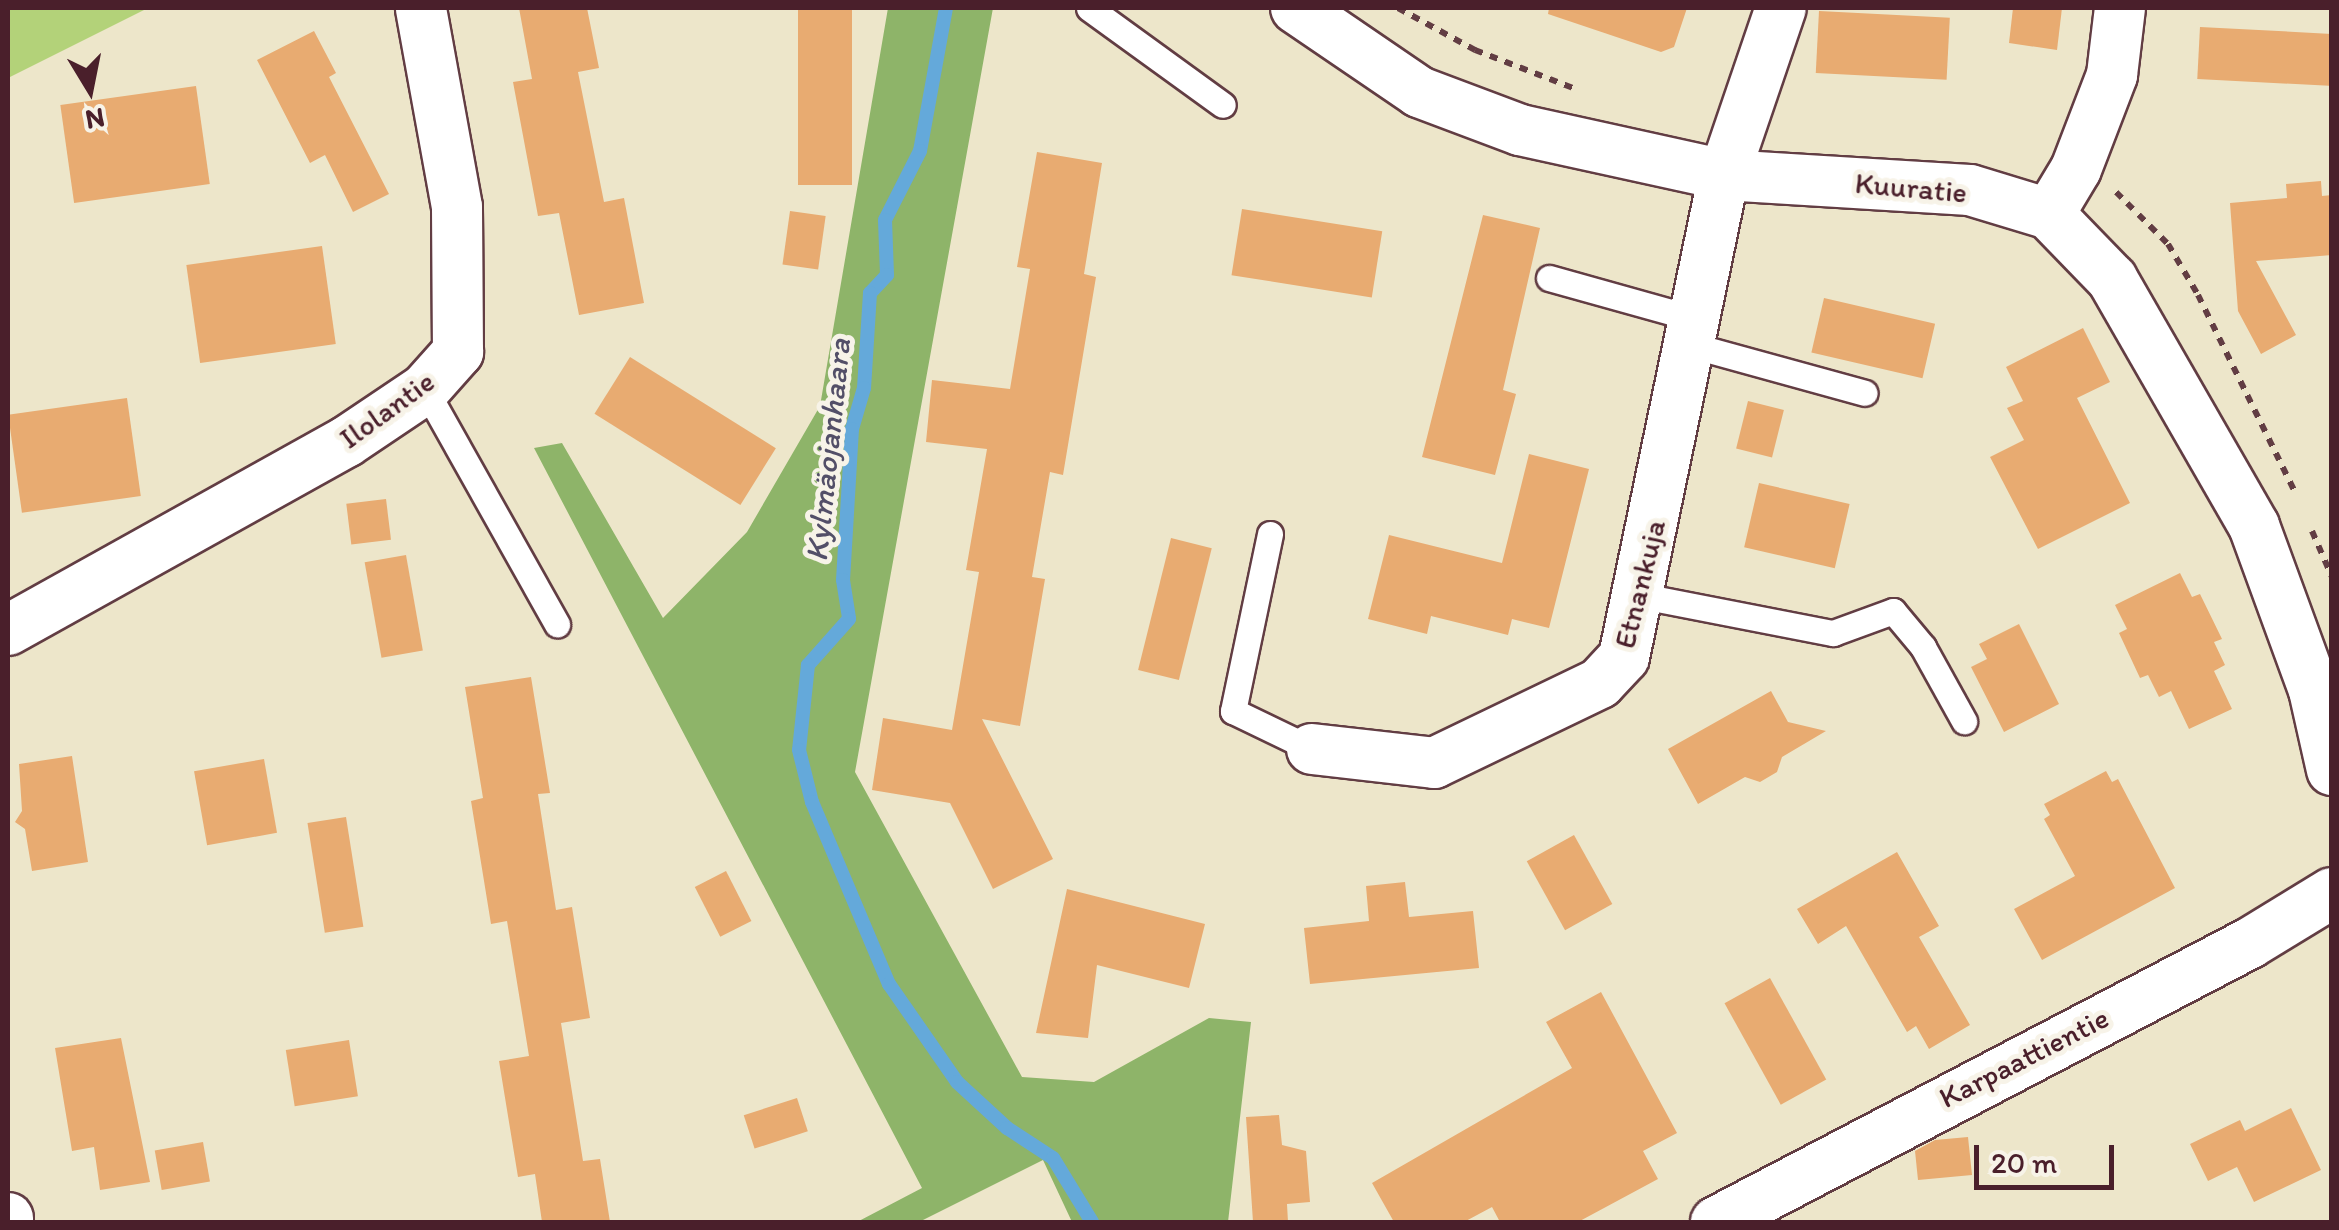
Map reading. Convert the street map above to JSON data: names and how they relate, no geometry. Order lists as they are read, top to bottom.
{
  "streets": {
    "street": [
      "Kuuratie",
      "Ilolantie",
      "Etnankuja",
      "Karpaattientie"
    ]
  },
  "crossings": [
    ["Kuuratie", "Etnankuja"]
  ],
  "water": ["Kylmäojanhaara"],
  "scale_bar": "20 m",
  "north": "bottom"
}
